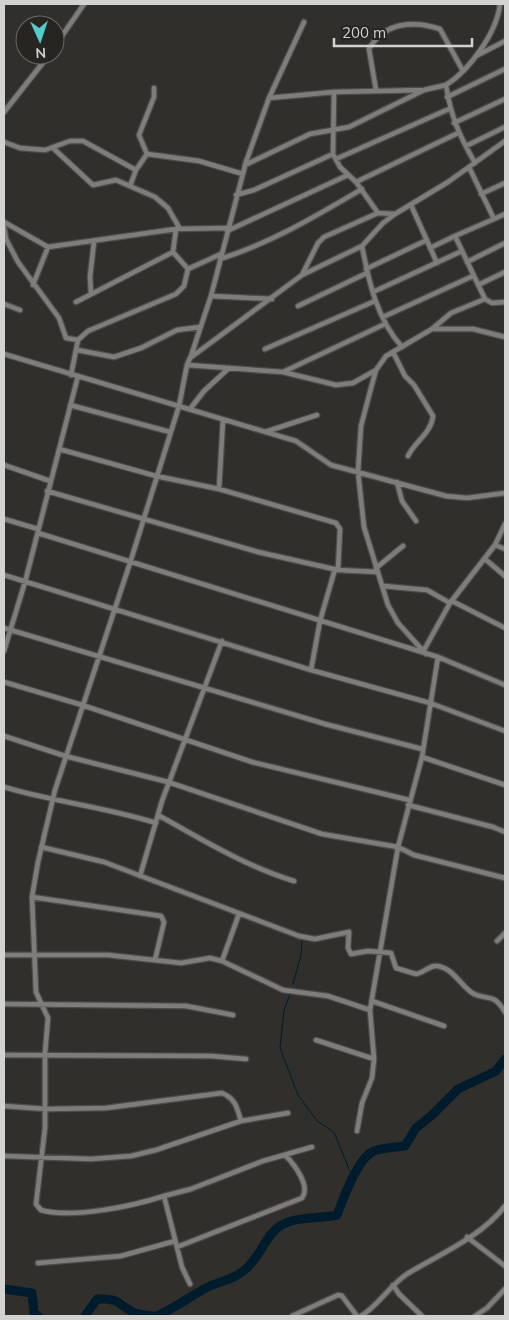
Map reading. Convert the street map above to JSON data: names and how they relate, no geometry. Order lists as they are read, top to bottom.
{
  "scale_bar": "200 m",
  "north": "bottom"
}
